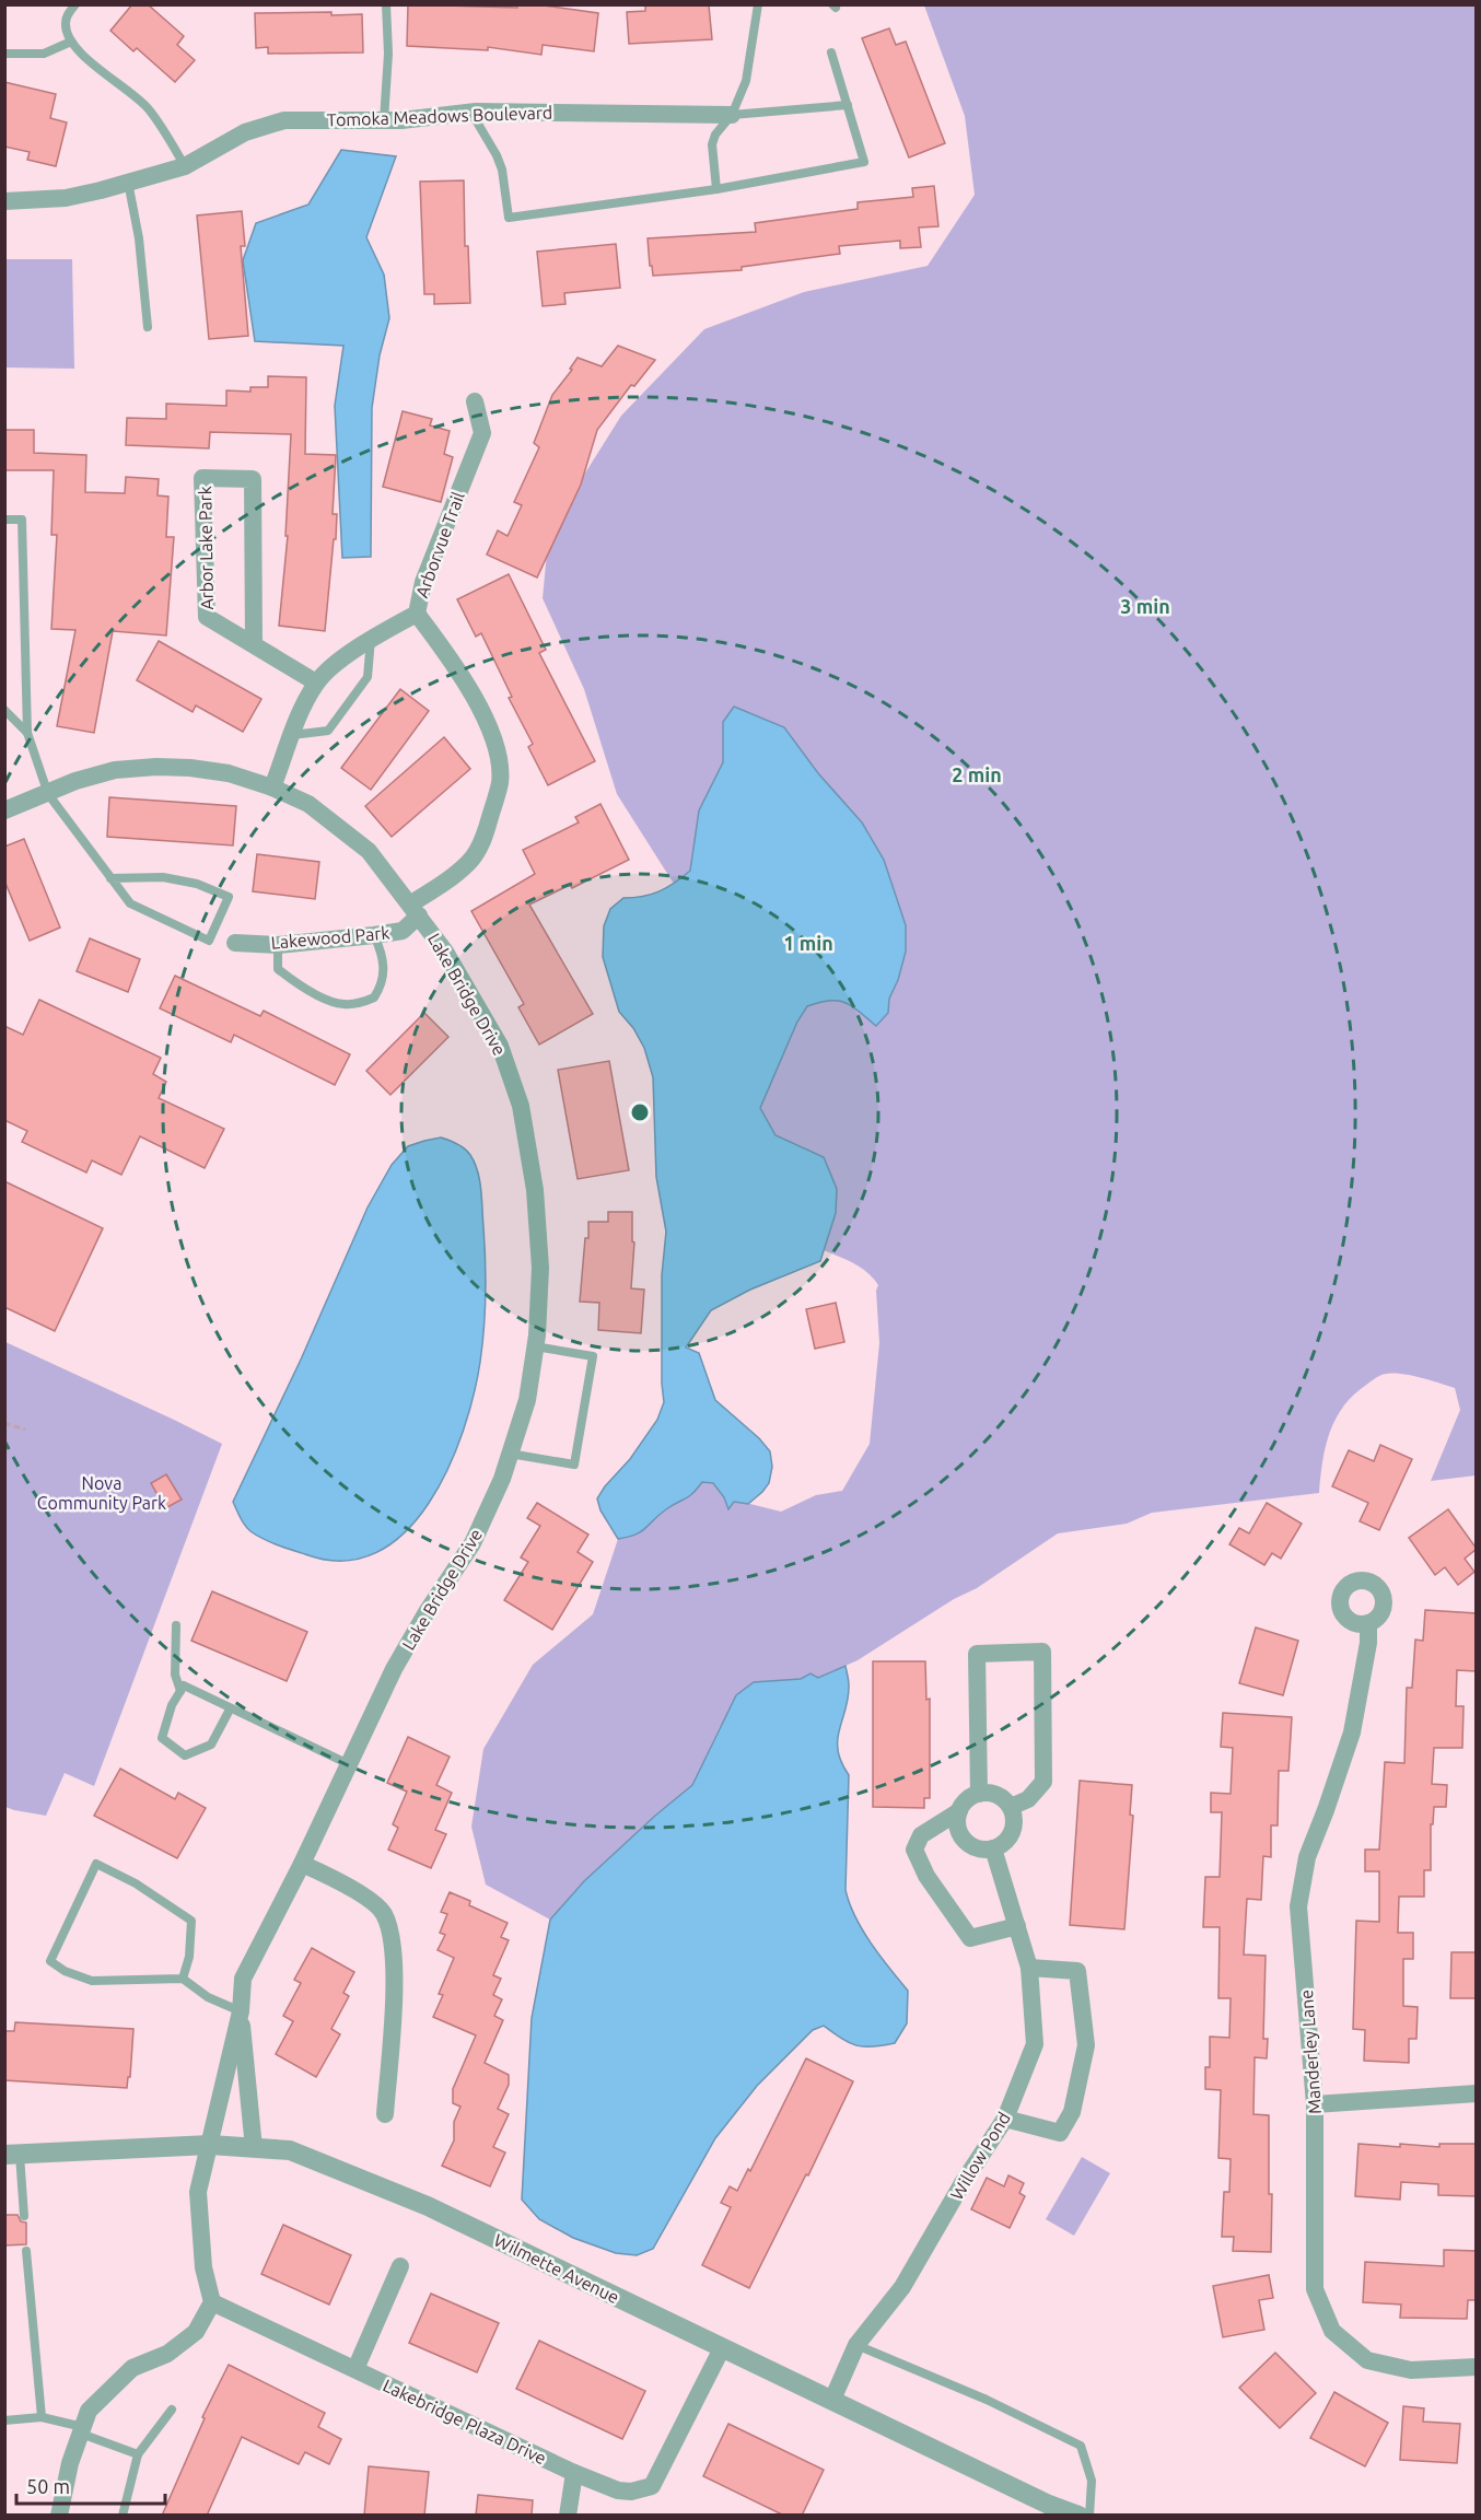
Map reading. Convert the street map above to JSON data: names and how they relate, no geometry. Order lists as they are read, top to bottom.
{
  "streets": {
    "street": [
      "Tomoka Meadows Boulevard",
      "Arborvue Trail",
      "Arbor Lake Park",
      "Lakewood Park",
      "Lake Bridge Drive",
      "Manderley Lane",
      "Willow Pond",
      "Wilmette Avenue",
      "Lakebridge Plaza Drive"
    ]
  },
  "crossings": [
    ["Arborvue Trail", "Arbor Lake Park"],
    ["Arborvue Trail", "Lakewood Park"],
    ["Arborvue Trail", "Lake Bridge Drive"],
    ["Lakewood Park", "Lake Bridge Drive"],
    ["Lake Bridge Drive", "Wilmette Avenue"],
    ["Willow Pond", "Wilmette Avenue"],
    ["Wilmette Avenue", "Lakebridge Plaza Drive"]
  ],
  "parks": ["Nova Community Park"],
  "scale_bar": "50 m",
  "rings": ["3 min", "2 min", "1 min"]
}
